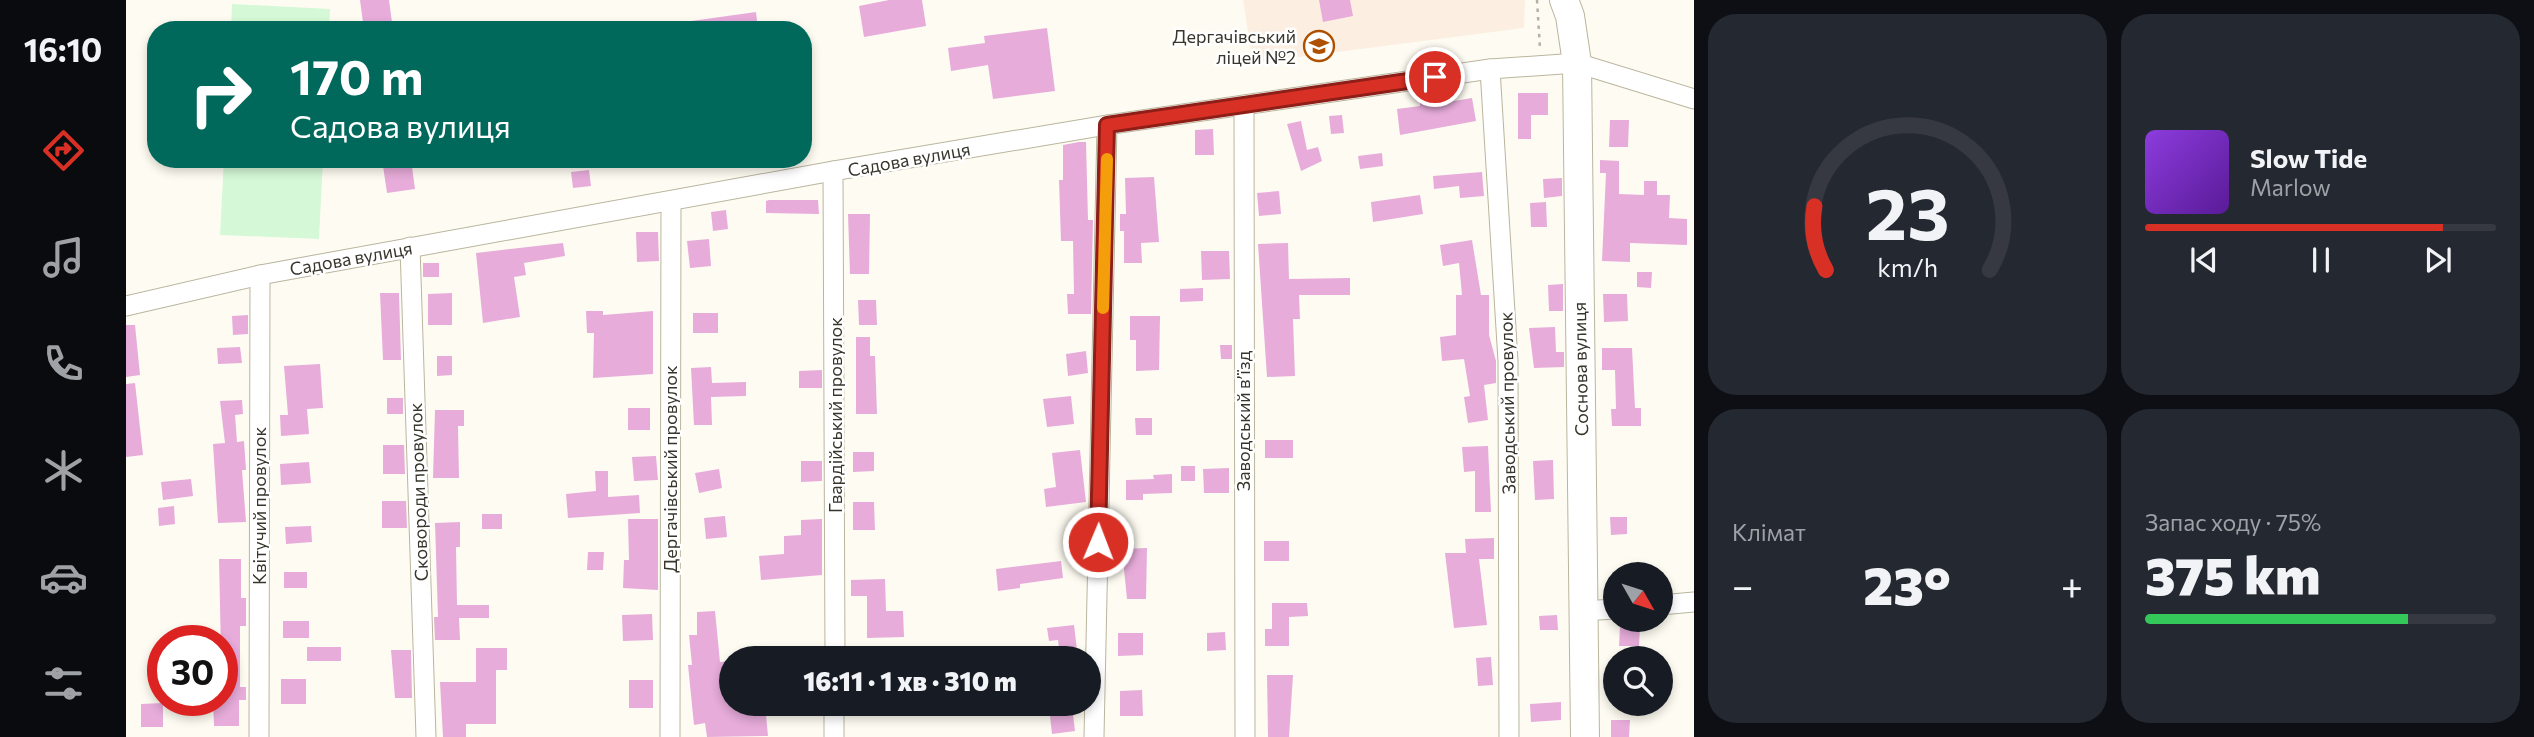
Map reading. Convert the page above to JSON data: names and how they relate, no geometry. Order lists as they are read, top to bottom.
{
  "streets": {
    "street": [
      "Садова вулиця",
      "Соснова вулиця",
      "Заводський провулок",
      "Гвардійський провулок",
      "Заводський в’їзд",
      "Дергачівський провулок",
      "Сковороди провулок",
      "Квітучий провулок"
    ]
  },
  "crossings": [
    ["Садова вулиця", "Соснова вулиця"],
    ["Садова вулиця", "Заводський провулок"],
    ["Садова вулиця", "Гвардійський провулок"],
    ["Садова вулиця", "Заводський в’їзд"],
    ["Садова вулиця", "Дергачівський провулок"],
    ["Садова вулиця", "Сковороди провулок"],
    ["Садова вулиця", "Квітучий провулок"]
  ],
  "places": {
    "school or university": ["Дергачівський ліцей №2"]
  },
  "north": "bottom right",
  "page": {
    "tabs": "16:10",
    "turn": ["170 m", "Садова вулиця"],
    "song": ["Slow Tide", "Marlow"],
    "tile": [
      "Клімат",
      ["Запас ходу · 75%", "375 km"]
    ],
    "heat": ["−", "23°", "+"],
    "limit": "30",
    "trip": "16:11 · 1 хв · 310 m",
    "gauge": ["23", "km/h"]
  }
}
